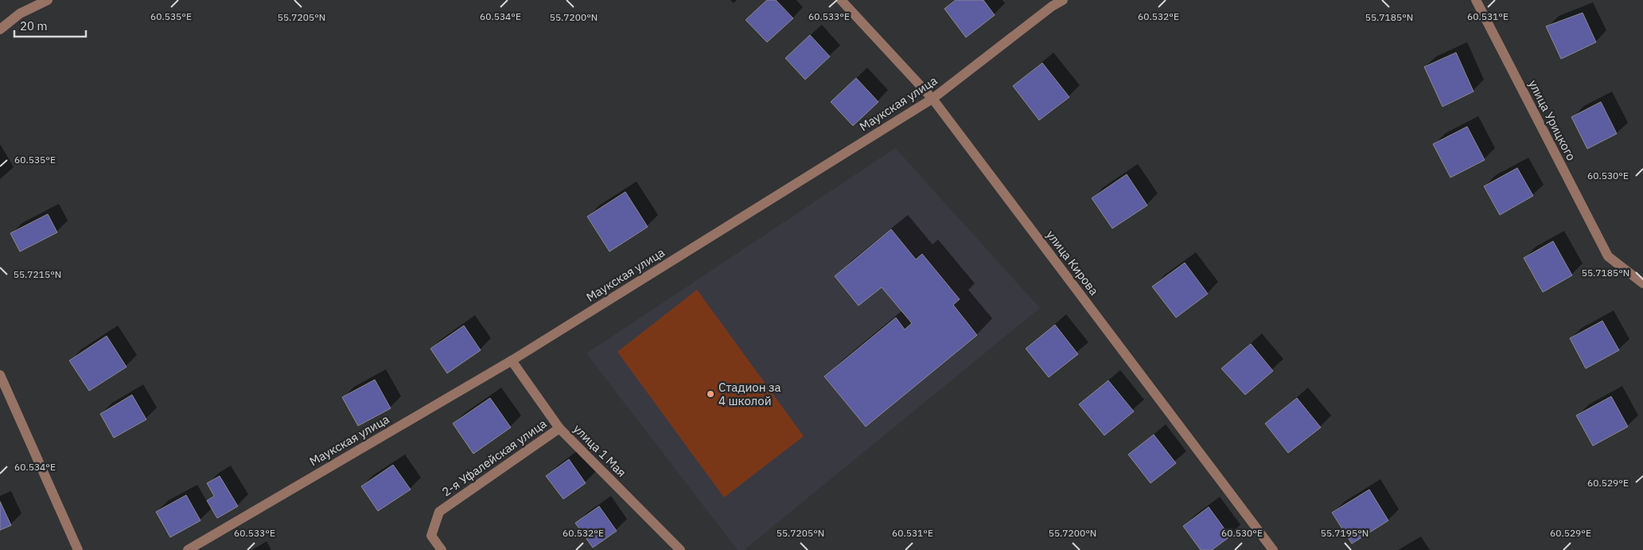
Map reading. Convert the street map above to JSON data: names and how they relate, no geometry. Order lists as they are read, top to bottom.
{
  "streets": {
    "street": [
      "Маукская улица",
      "улица Урицкого",
      "улица Кирова",
      "улица 1 Мая",
      "2-я Уфалейская улица"
    ]
  },
  "crossings": [
    ["Маукская улица", "улица Кирова"],
    ["Маукская улица", "улица 1 Мая"],
    ["улица 1 Мая", "2-я Уфалейская улица"]
  ],
  "places": ["Стадион за 4 школой"],
  "scale_bar": "20 m",
  "coordinates": [
    "60.535°E",
    "60.534°E",
    "60.533°E",
    "60.532°E",
    "60.531°E",
    "55.7205°N",
    "55.7200°N",
    "55.7185°N",
    "60.530°E",
    "55.7215°N",
    "60.529°E",
    "55.7195°N"
  ]
}
